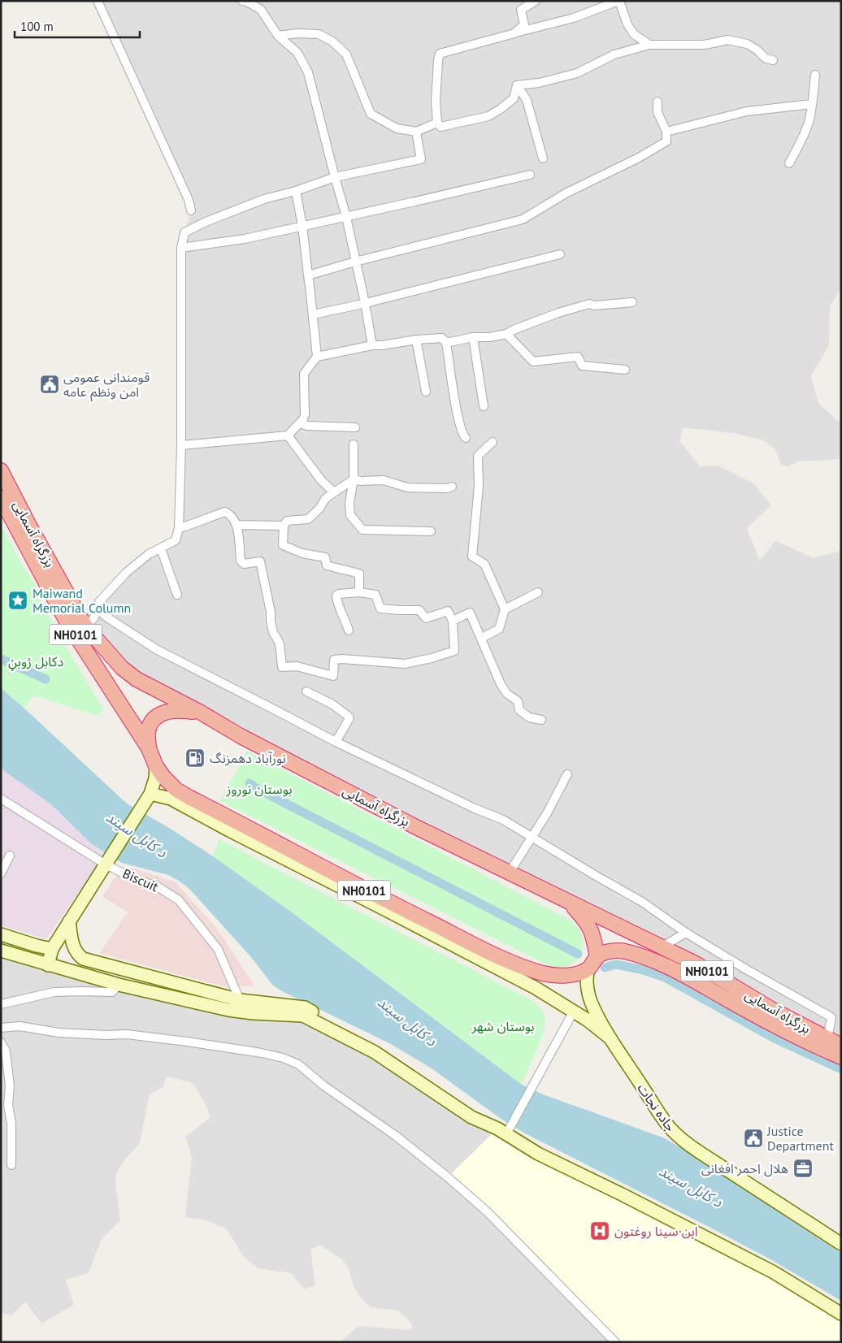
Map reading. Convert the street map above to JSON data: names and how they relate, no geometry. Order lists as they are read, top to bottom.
{
  "streets": {
    "highway": ["بزرگراه آسمایی", "NH0101"],
    "main road": ["جاده نجات"],
    "street": ["Biscuit"]
  },
  "crossings": [
    ["بزرگراه آسمایی", "NH0101"],
    ["بزرگراه آسمایی", "جاده نجات"]
  ],
  "water": ["د کابل سيند"],
  "parks": ["دکابل ژوبڼ", "بوستان نوروز", "بوستان شهر"],
  "places": {
    "public building": ["قومندانی عمومی امن ونظم عامه", "Justice Department"],
    "place": ["Maiwand Memorial Column"],
    "fuel station": ["نورآباد دهمزنگ"],
    "office": ["هلال احمر افغانی"],
    "hospital": ["ابن سینا روغتون"]
  },
  "scale_bar": "100 m"
}
